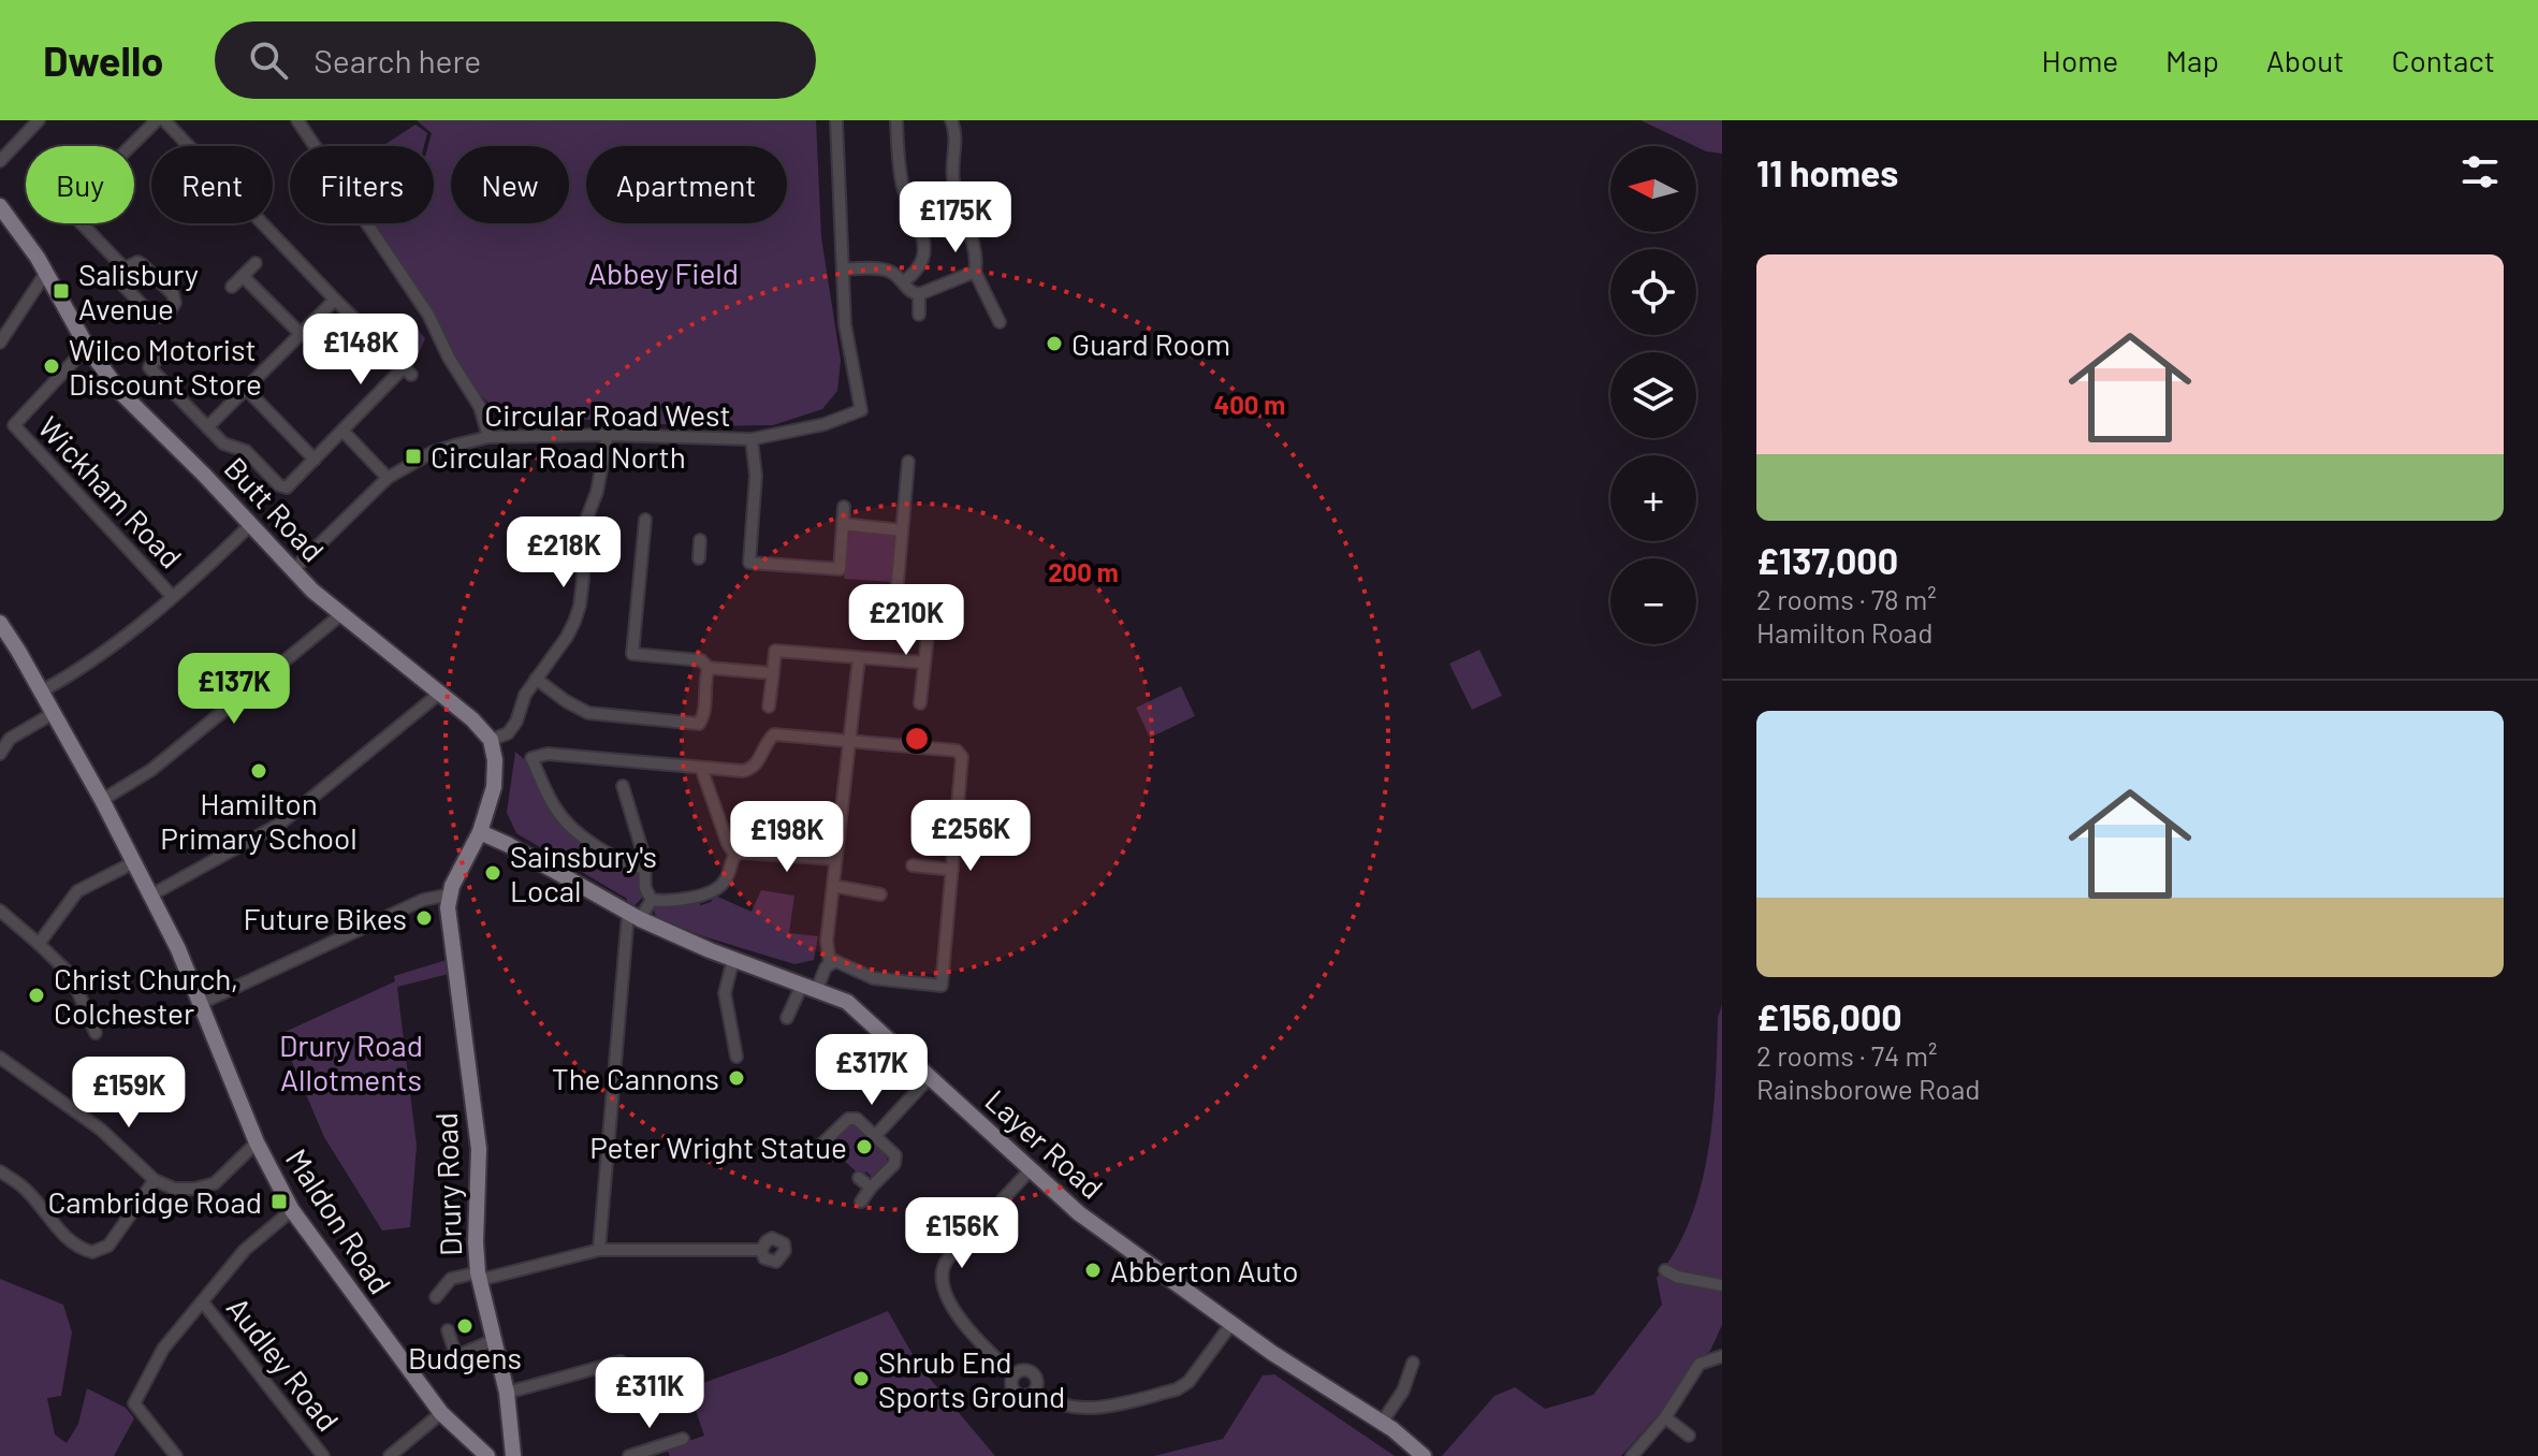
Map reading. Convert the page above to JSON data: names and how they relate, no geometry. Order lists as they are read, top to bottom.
{
  "streets": {
    "main road": [
      "Butt Road",
      "Layer Road",
      "Drury Road",
      "Maldon Road"
    ],
    "street": ["Circular Road West", "Wickham Road", "Audley Road"]
  },
  "crossings": [
    ["Circular Road West", "Butt Road"],
    ["Wickham Road", "Butt Road"],
    ["Layer Road", "Drury Road"]
  ],
  "parks": ["Abbey Field", "Drury Road Allotments"],
  "places": {
    "transit": ["Salisbury Avenue", "Circular Road North", "Cambridge Road"],
    "other": [
      "Guard Room",
      "Wilco Motorist Discount Store",
      "Hamilton Primary School",
      "Sainsbury's Local",
      "Future Bikes",
      "Christ Church, Colchester",
      "The Cannons",
      "Peter Wright Statue",
      "Abberton Auto",
      "Budgens",
      "Shrub End Sports Ground"
    ]
  },
  "north": "left",
  "page": {
    "header": "Dwello",
    "search": "Search here",
    "nav": [
      "Home",
      "Map",
      "About",
      "Contact"
    ],
    "heading": "11 homes",
    "map_buttons": ["+", "−"],
    "chip": [
      "Buy",
      "Rent",
      "Filters",
      "New",
      "Apartment"
    ],
    "price": [
      "£175K",
      "£148K",
      "£218K",
      "£210K",
      "£137K",
      "£256K",
      "£198K",
      "£317K",
      "£159K",
      "£156K",
      "£311K"
    ],
    "list": [
      {
        "name": "£137,000",
        "note": "2 rooms · 78 m² · Hamilton Road"
      },
      {
        "name": "£156,000",
        "note": "2 rooms · 74 m² · Rainsborowe Road"
      }
    ]
  },
  "rings": ["400 m", "200 m"]
}
